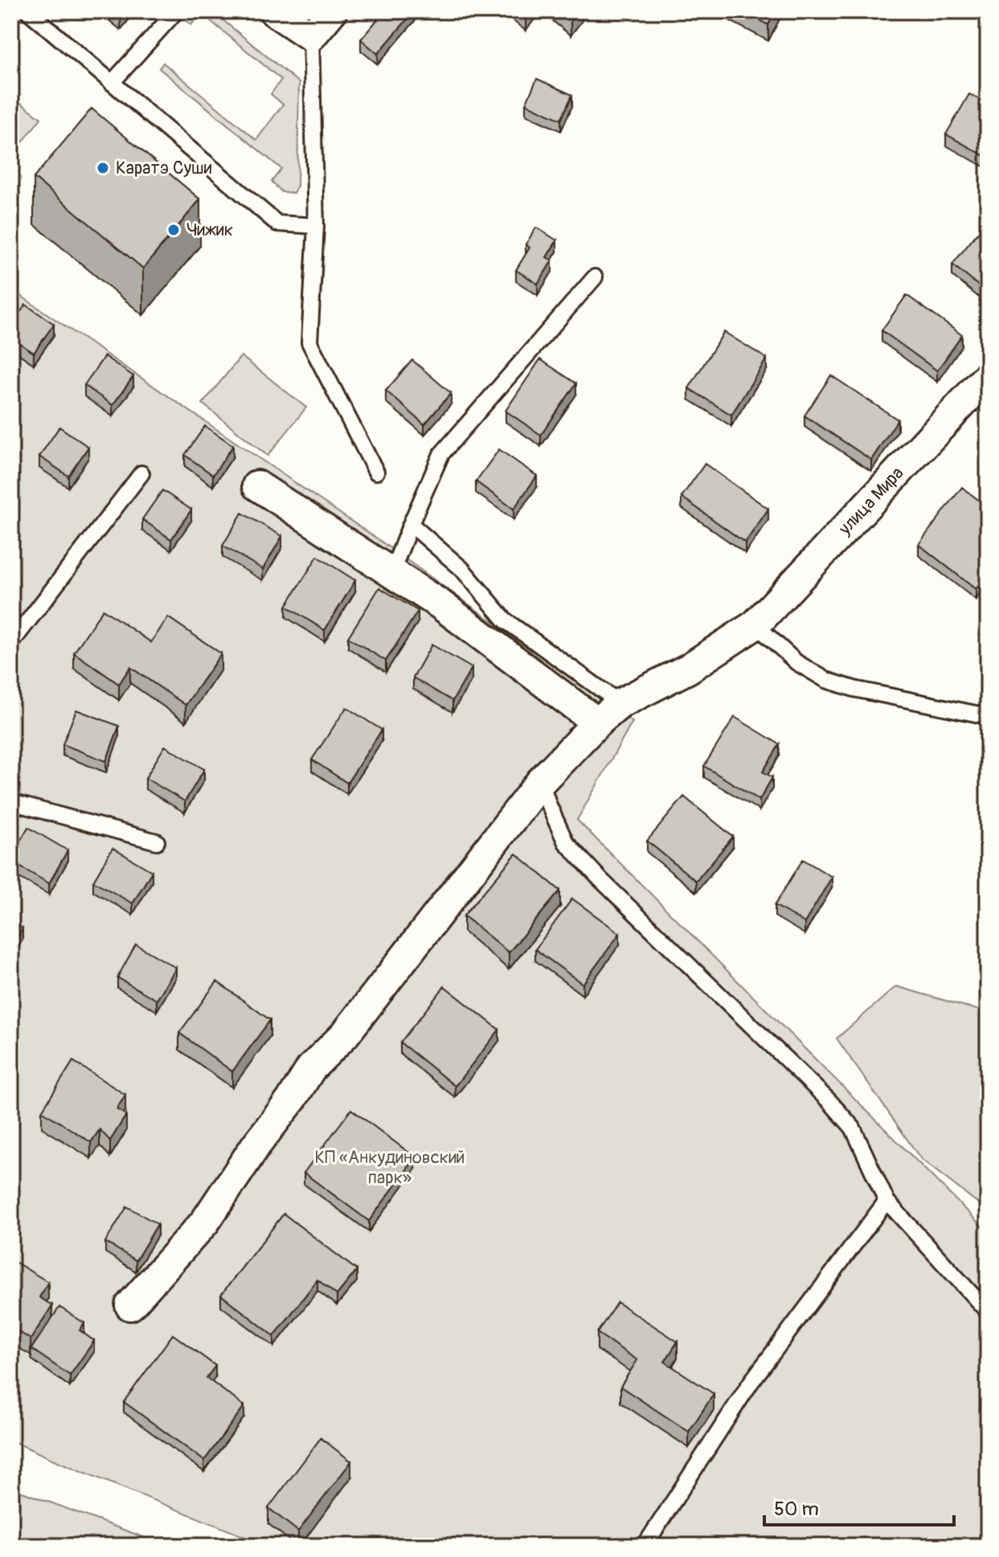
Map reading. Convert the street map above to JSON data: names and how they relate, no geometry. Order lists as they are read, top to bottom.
{
  "streets": {
    "street": ["улица Мира"]
  },
  "parks": ["КП «Анкудиновский парк»"],
  "places": ["Каратэ Суши", "Чижик"],
  "scale_bar": "50 m"
}
